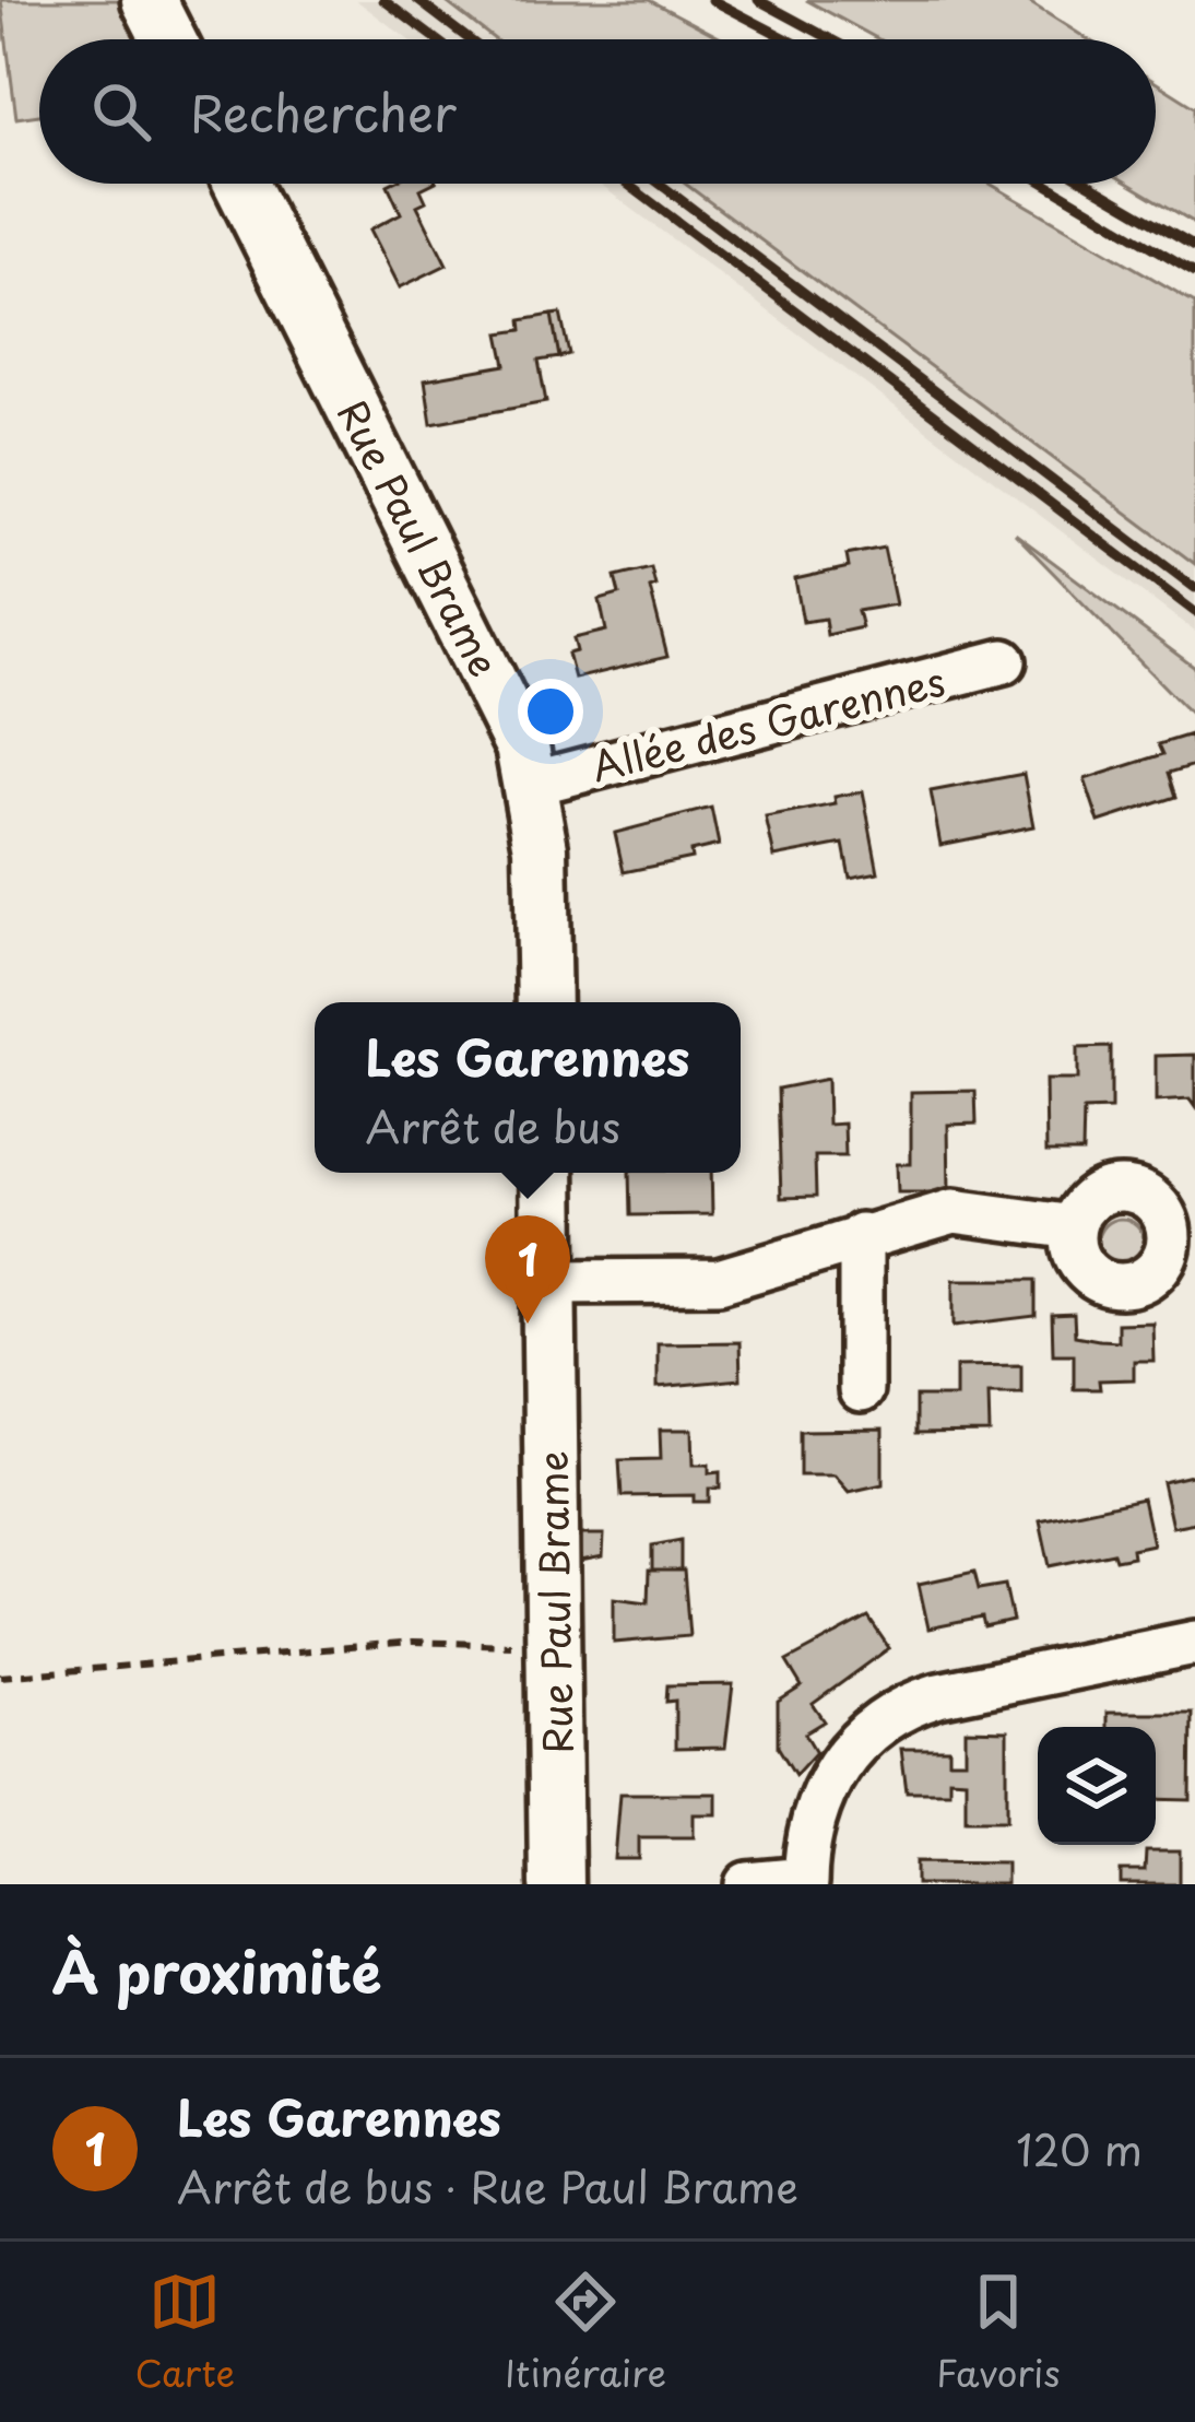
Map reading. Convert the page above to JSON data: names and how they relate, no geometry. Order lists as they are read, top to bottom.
{
  "streets": {
    "street": ["Rue Paul Brame", "Allée des Garennes"]
  },
  "crossings": [
    ["Rue Paul Brame", "Allée des Garennes"]
  ],
  "page": {
    "search": "Rechercher",
    "popup": ["Les Garennes", "Arrêt de bus"],
    "pins": "1",
    "heading": "À proximité",
    "list": [
      {
        "mark": "1",
        "name": "Les Garennes",
        "note": "Arrêt de bus · Rue Paul Brame",
        "value": "120 m"
      }
    ],
    "nav": ["Carte", "Itinéraire", "Favoris"]
  }
}
